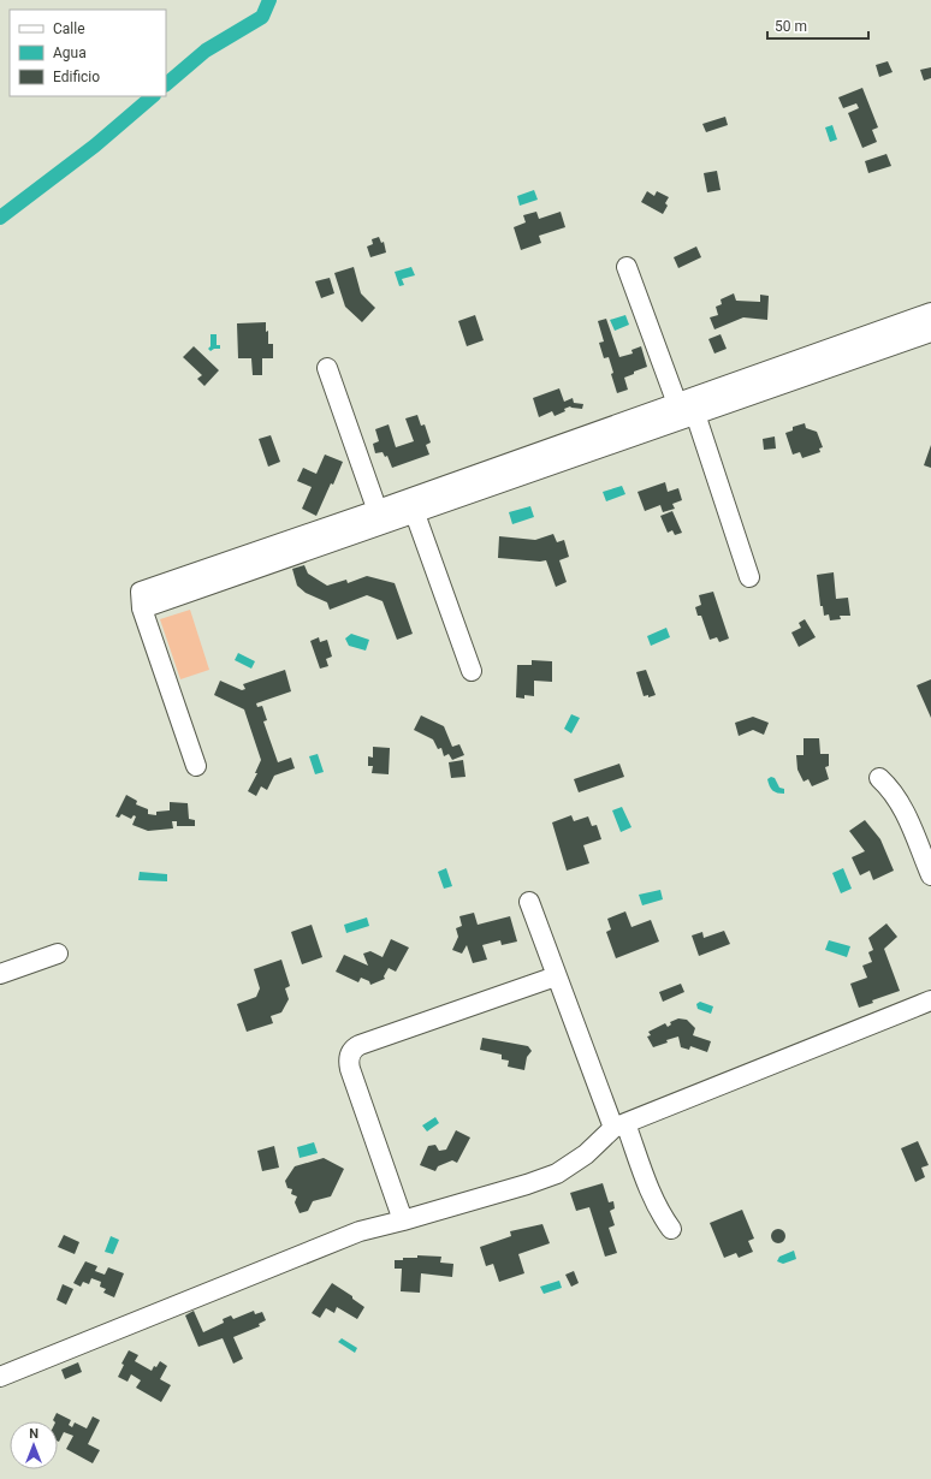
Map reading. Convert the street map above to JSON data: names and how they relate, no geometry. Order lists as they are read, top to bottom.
{
  "legend": ["Calle", "Agua", "Edificio"],
  "scale_bar": "50 m",
  "north": "top"
}
